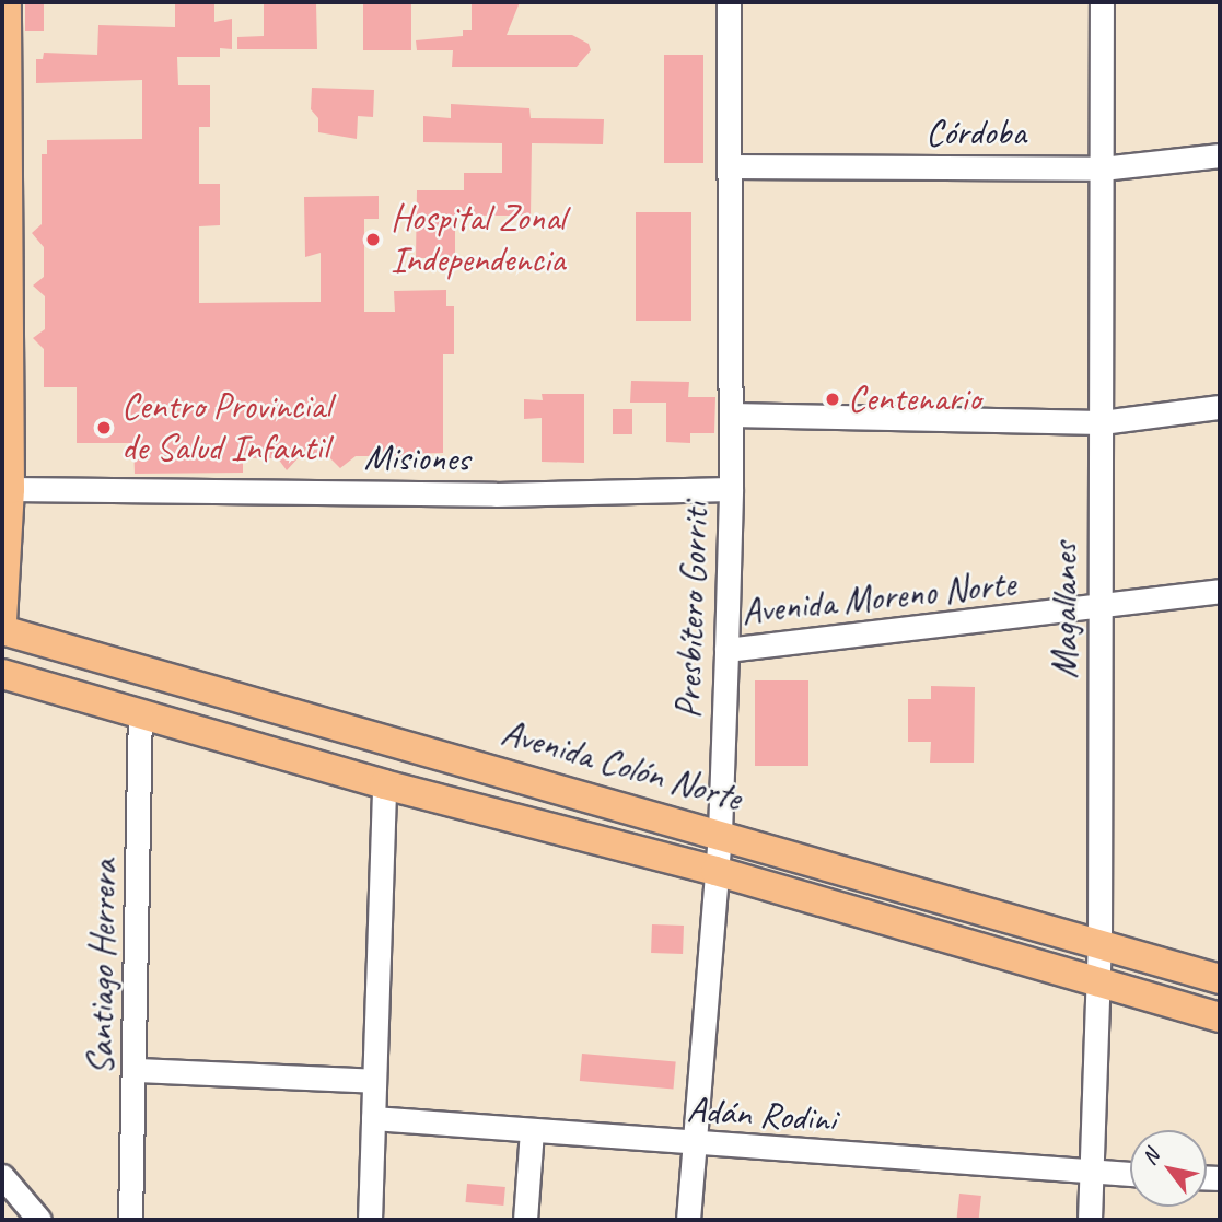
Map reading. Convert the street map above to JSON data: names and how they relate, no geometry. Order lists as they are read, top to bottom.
{
  "streets": {
    "main road": ["Avenida Colón Norte"],
    "street": [
      "Córdoba",
      "Misiones",
      "Avenida Moreno Norte",
      "Presbítero Gorriti",
      "Magallanes",
      "Santiago Herrera",
      "Adán Rodini"
    ]
  },
  "crossings": [
    ["Córdoba", "Presbítero Gorriti"],
    ["Córdoba", "Magallanes"],
    ["Misiones", "Presbítero Gorriti"],
    ["Avenida Moreno Norte", "Presbítero Gorriti"],
    ["Avenida Moreno Norte", "Magallanes"],
    ["Presbítero Gorriti", "Avenida Colón Norte"],
    ["Presbítero Gorriti", "Adán Rodini"],
    ["Magallanes", "Avenida Colón Norte"],
    ["Magallanes", "Adán Rodini"],
    ["Avenida Colón Norte", "Santiago Herrera"]
  ],
  "places": ["Hospital Zonal Independencia", "Centenario", "Centro Provincial de Salud Infantil"],
  "north": "top left"
}
